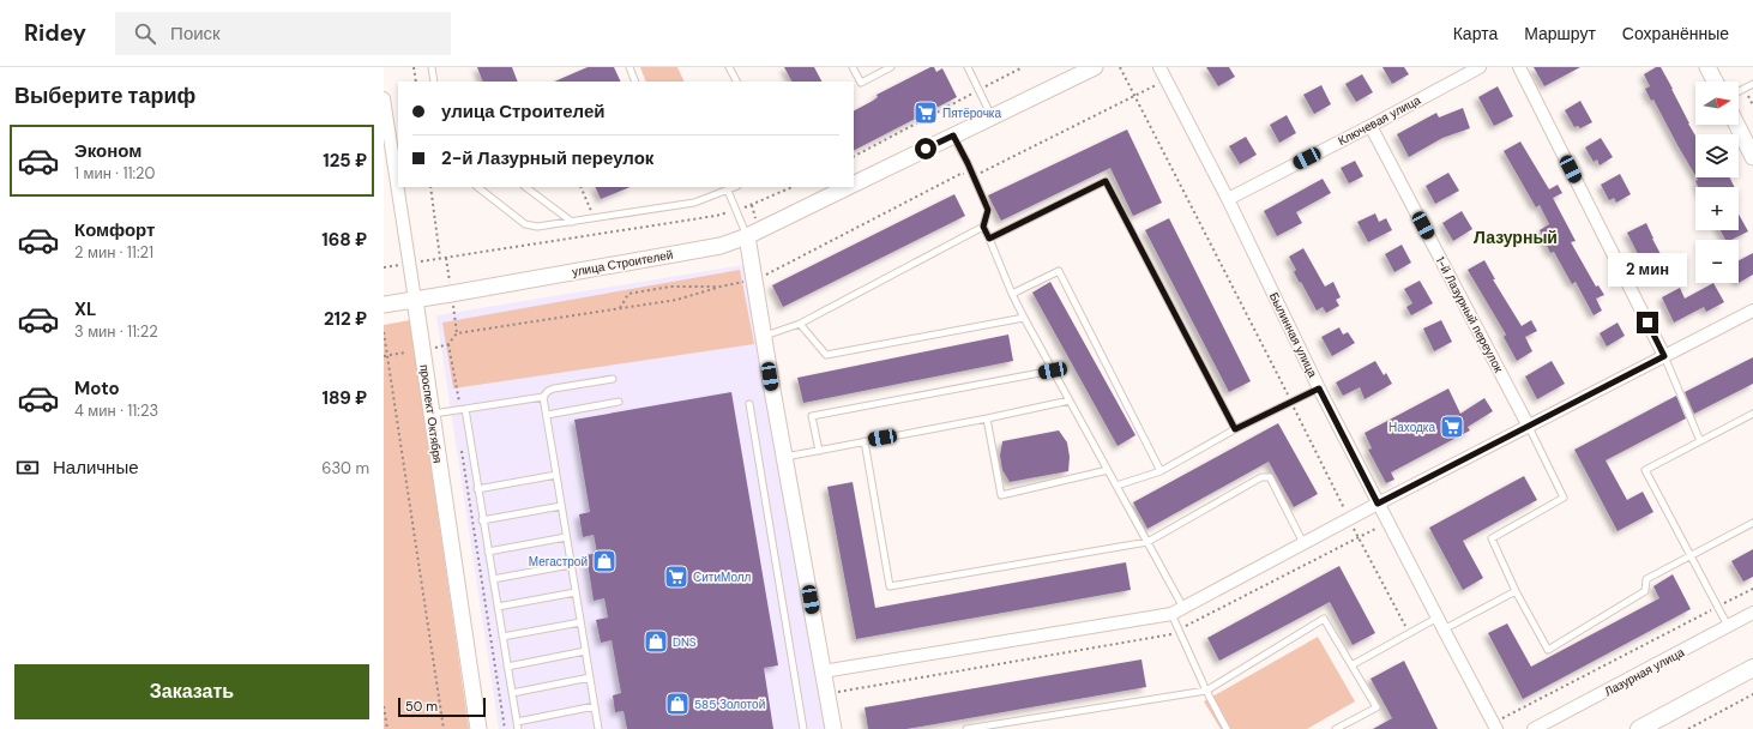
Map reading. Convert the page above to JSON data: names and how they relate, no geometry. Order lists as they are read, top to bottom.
{
  "streets": {
    "street": [
      "Ключевая улица",
      "улица Строителей",
      "1-й Лазурный переулок",
      "Былинная улица",
      "проспект Октября",
      "Лазурная улица"
    ]
  },
  "crossings": [
    ["Ключевая улица", "1-й Лазурный переулок"],
    ["Ключевая улица", "Былинная улица"],
    ["улица Строителей", "проспект Октября"]
  ],
  "districts": ["Лазурный"],
  "places": {
    "supermarket": ["Пятёрочка", "Находка", "СитиМолл"],
    "shop": ["Мегастрой", "DNS", "585 Золотой"]
  },
  "scale_bar": "50 m",
  "north": "right",
  "page": {
    "header": "Ridey",
    "search": "Поиск",
    "nav": ["Карта", "Маршрут", "Сохранённые"],
    "heading": "Выберите тариф",
    "map_buttons": ["+", "−"],
    "banner": ["улица Строителей", "2-й Лазурный переулок"],
    "list": [
      {
        "name": "Эконом",
        "note": "1 мин · 11:20",
        "value": "125 ₽"
      },
      {
        "name": "Комфорт",
        "note": "2 мин · 11:21",
        "value": "168 ₽"
      },
      {
        "name": "XL",
        "note": "3 мин · 11:22",
        "value": "212 ₽"
      },
      {
        "name": "Moto",
        "note": "4 мин · 11:23",
        "value": "189 ₽"
      }
    ],
    "bubble": "2 мин",
    "pay": ["Наличные", "630 m"],
    "buttons": "Заказать",
    "scale": "50 m"
  }
}
